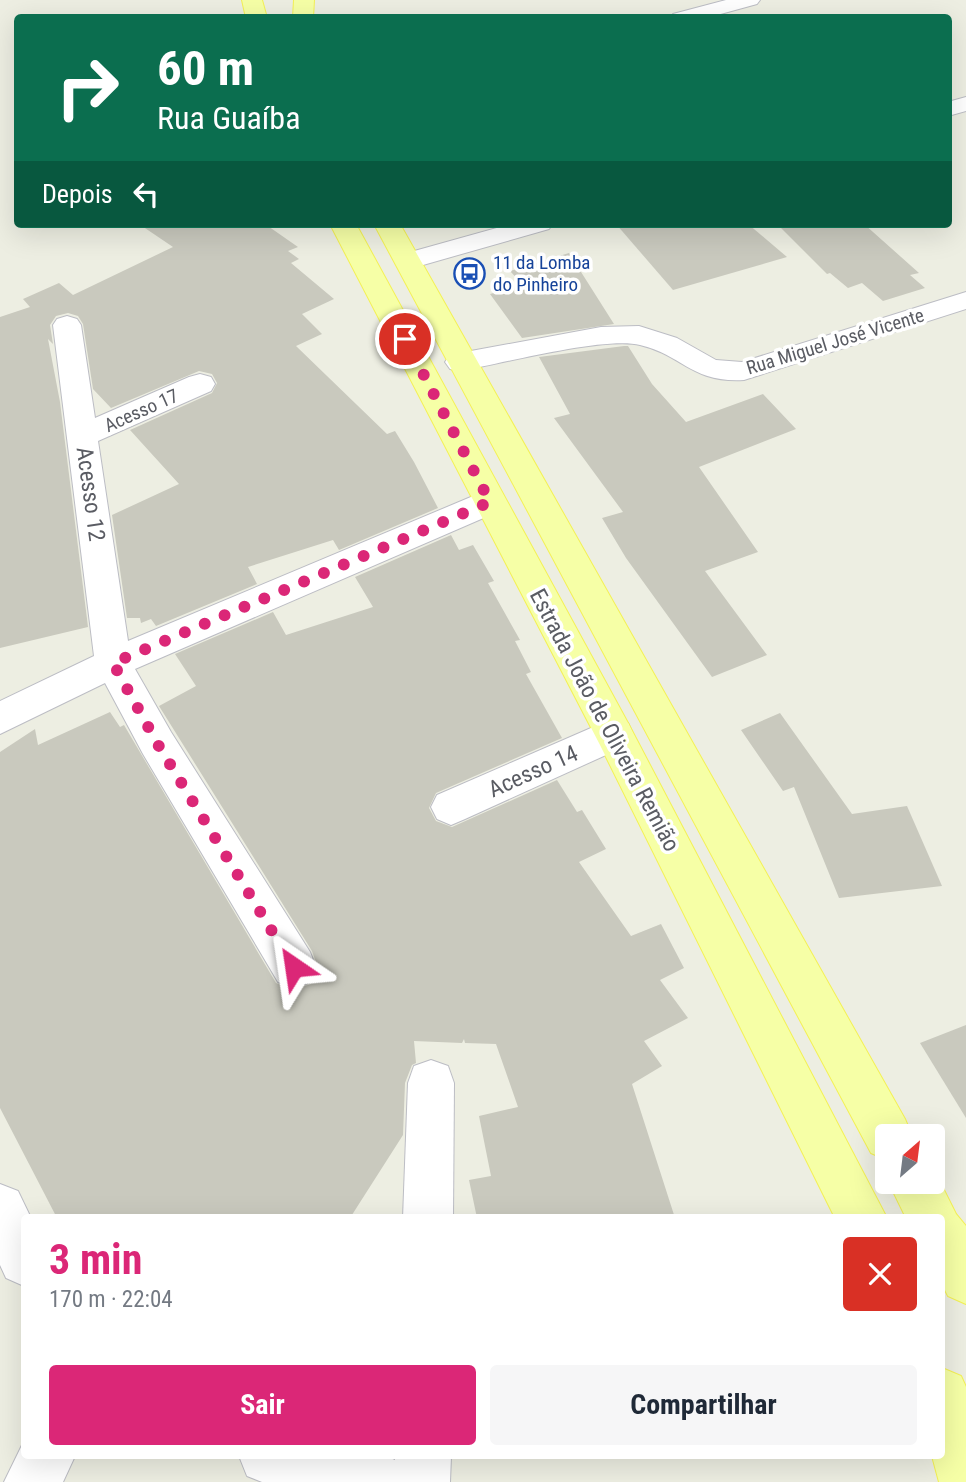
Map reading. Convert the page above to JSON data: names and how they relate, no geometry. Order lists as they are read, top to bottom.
{
  "streets": {
    "main road": ["Estrada João de Oliveira Remião"],
    "street": [
      "Rua Miguel José Vicente",
      "Acesso 17",
      "Acesso 12",
      "Acesso 14"
    ]
  },
  "crossings": [
    ["Rua Miguel José Vicente", "Estrada João de Oliveira Remião"],
    ["Acesso 17", "Acesso 12"],
    ["Estrada João de Oliveira Remião", "Acesso 14"]
  ],
  "places": {
    "bus stop": ["11 da Lomba do Pinheiro"]
  },
  "north": "top right",
  "page": {
    "turn": ["60 m", "Rua Guaíba"],
    "then": "Depois",
    "heading": ["3 min", "170 m · 22:04"],
    "buttons": ["Sair", "Compartilhar"]
  }
}
